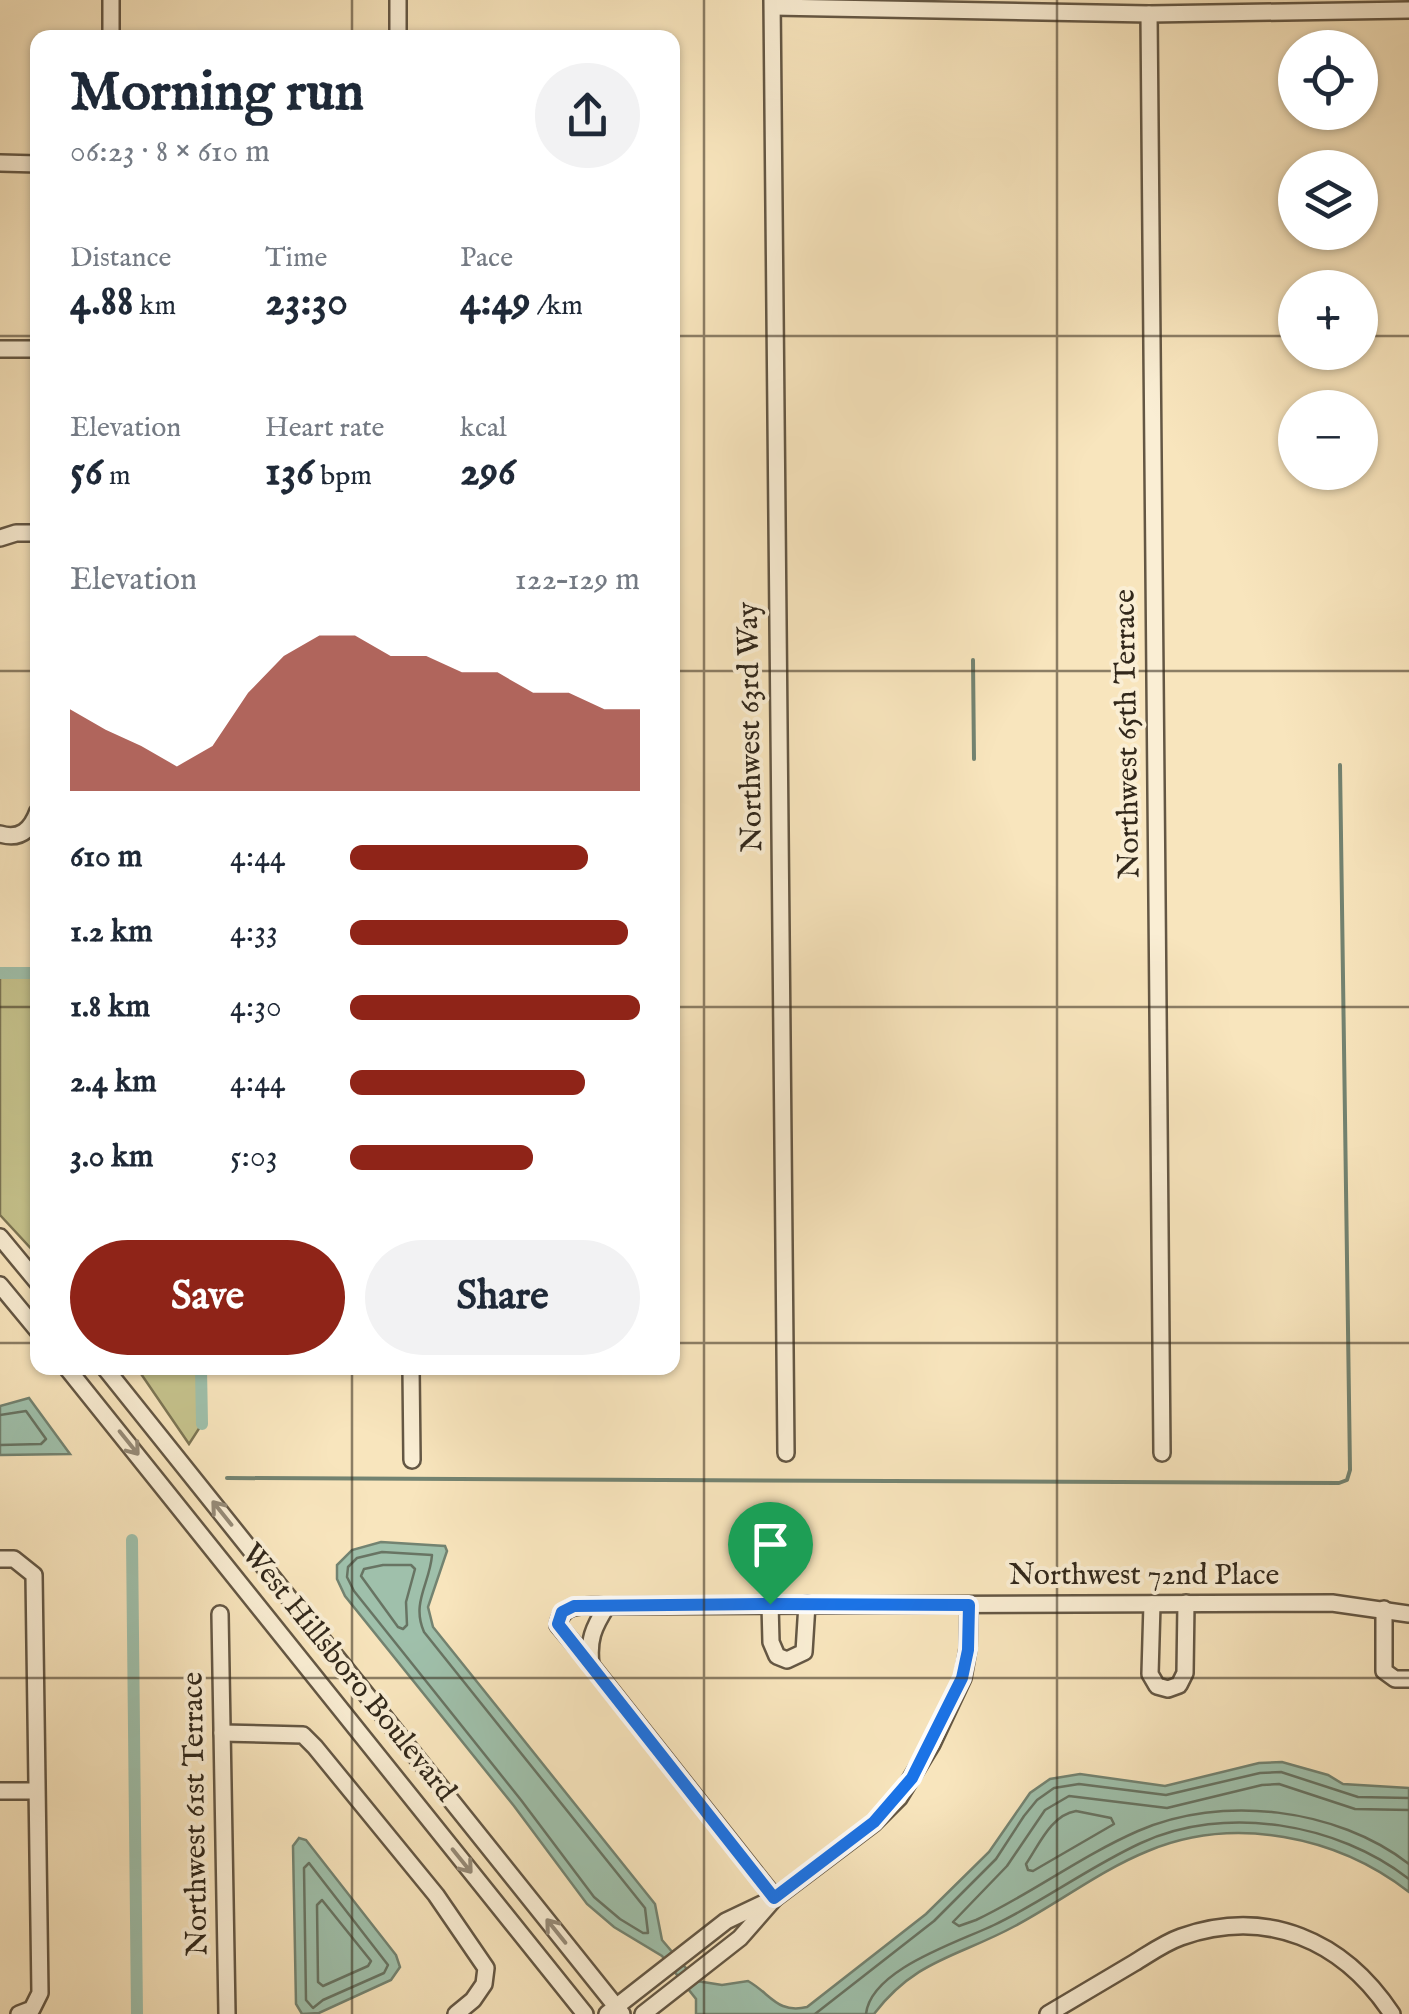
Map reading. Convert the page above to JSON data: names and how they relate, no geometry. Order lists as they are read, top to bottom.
{
  "streets": {
    "street": [
      "Northwest 63rd Way",
      "Northwest 65th Terrace",
      "Northwest 72nd Place",
      "West Hillsboro Boulevard",
      "Northwest 61st Terrace"
    ]
  },
  "page": {
    "map_buttons": ["+", "−"],
    "heading": ["Morning run", "06:23 · 8 × 610 m"],
    "stats": [
      ["Distance", "4.88 km"],
      ["Time", "23:30"],
      ["Pace", "4:49 /km"],
      ["Elevation", "56 m"],
      ["Heart rate", "136 bpm"],
      ["kcal", "296"]
    ],
    "chart": ["Elevation", "122–129 m"],
    "list": [
      {
        "name": "610 m",
        "note": "4:44"
      },
      {
        "name": "1.2 km",
        "note": "4:33"
      },
      {
        "name": "1.8 km",
        "note": "4:30"
      },
      {
        "name": "2.4 km",
        "note": "4:44"
      },
      {
        "name": "3.0 km",
        "note": "5:03"
      }
    ],
    "buttons": ["Save", "Share"]
  }
}
